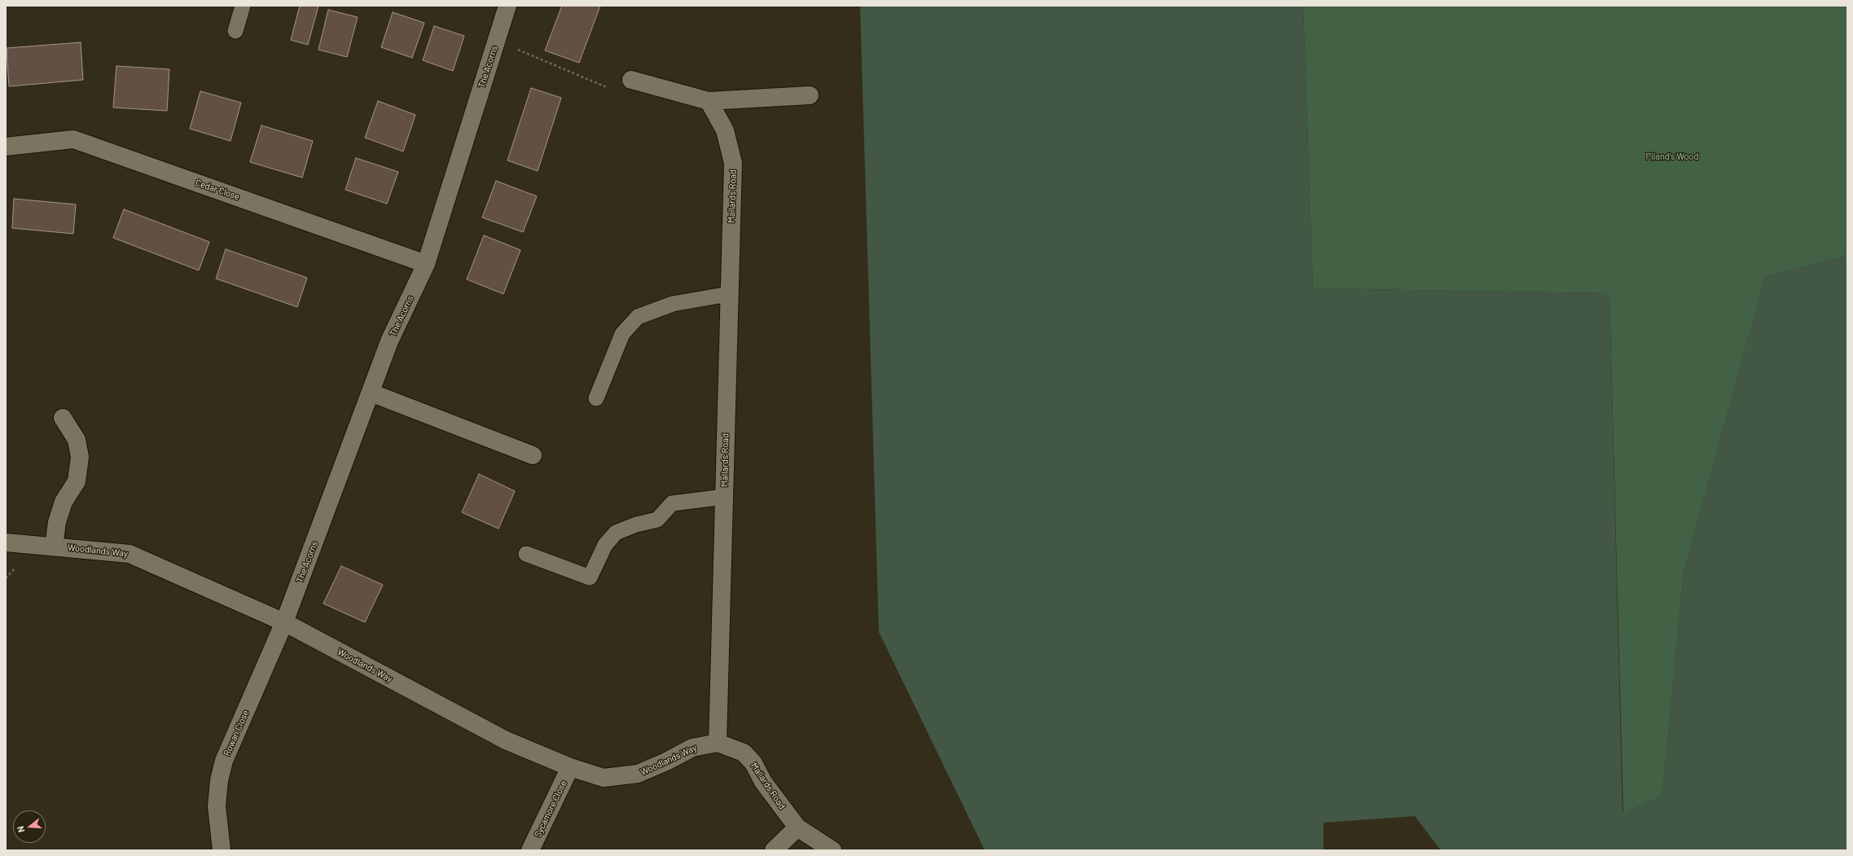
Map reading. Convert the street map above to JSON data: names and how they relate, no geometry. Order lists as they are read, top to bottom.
{
  "streets": {
    "street": [
      "The Acorns",
      "Cedar Close",
      "Mallards Road",
      "Woodlands Way",
      "Rowan Close",
      "Sycamore Close"
    ]
  },
  "crossings": [
    ["The Acorns", "Cedar Close"],
    ["The Acorns", "Woodlands Way"],
    ["The Acorns", "Rowan Close"],
    ["Mallards Road", "Woodlands Way"],
    ["Woodlands Way", "Rowan Close"],
    ["Woodlands Way", "Sycamore Close"]
  ],
  "parks": ["Piland's Wood"],
  "north": "left"
}
